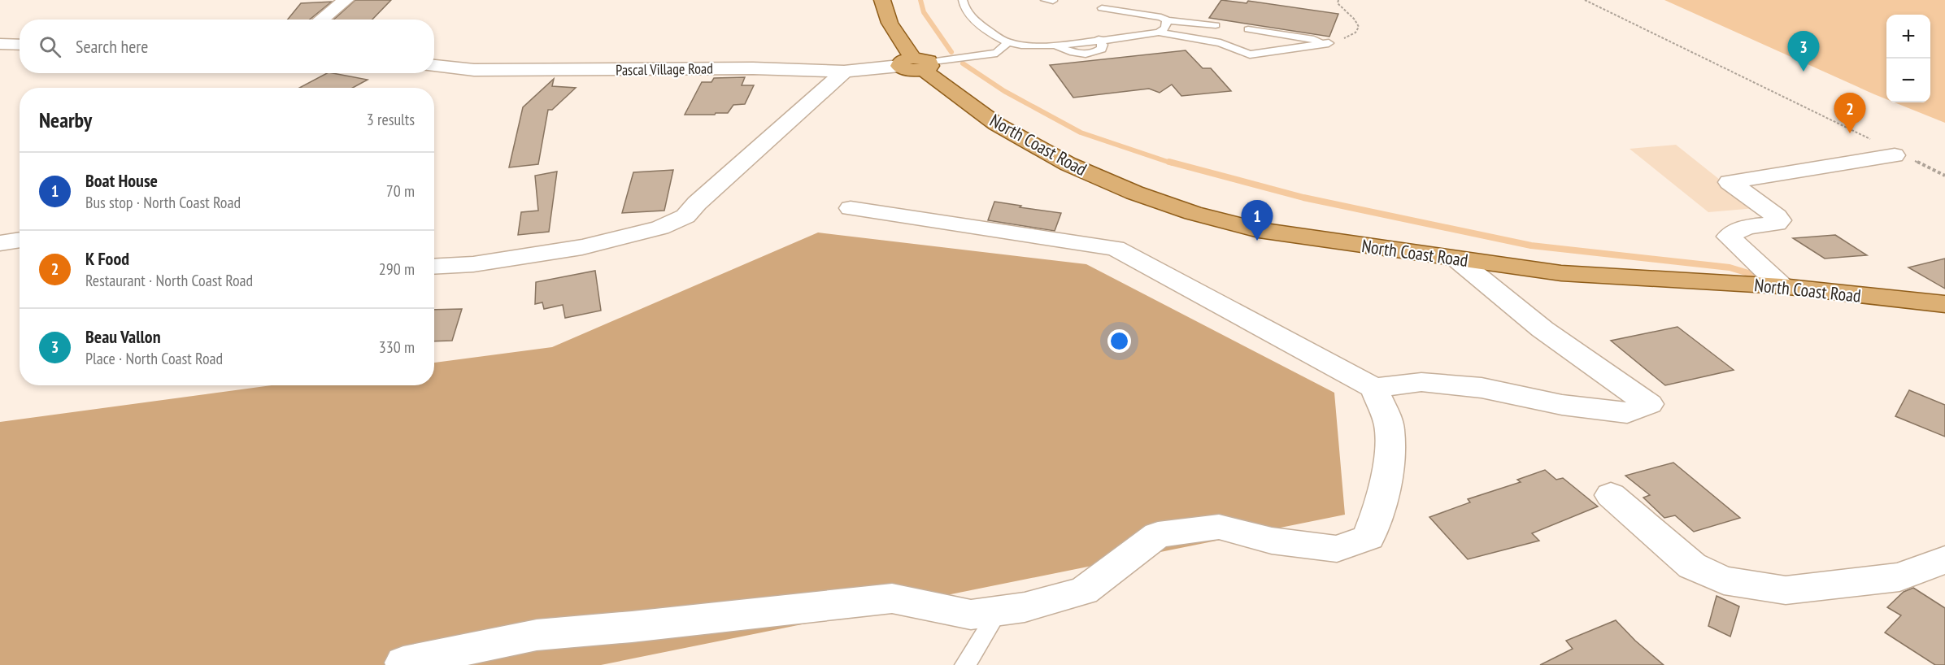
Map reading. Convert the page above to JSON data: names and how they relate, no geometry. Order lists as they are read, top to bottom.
{
  "streets": {
    "main road": ["North Coast Road"],
    "street": ["Pascal Village Road"]
  },
  "crossings": [
    ["Pascal Village Road", "North Coast Road"]
  ],
  "page": {
    "map_buttons": ["+", "−"],
    "search": "Search here",
    "pins": ["3", "2", "1"],
    "heading": ["Nearby", "3 results"],
    "list": [
      {
        "mark": "1",
        "name": "Boat House",
        "note": "Bus stop · North Coast Road",
        "value": "70 m"
      },
      {
        "mark": "2",
        "name": "K Food",
        "note": "Restaurant · North Coast Road",
        "value": "290 m"
      },
      {
        "mark": "3",
        "name": "Beau Vallon",
        "note": "Place · North Coast Road",
        "value": "330 m"
      }
    ]
  }
}
